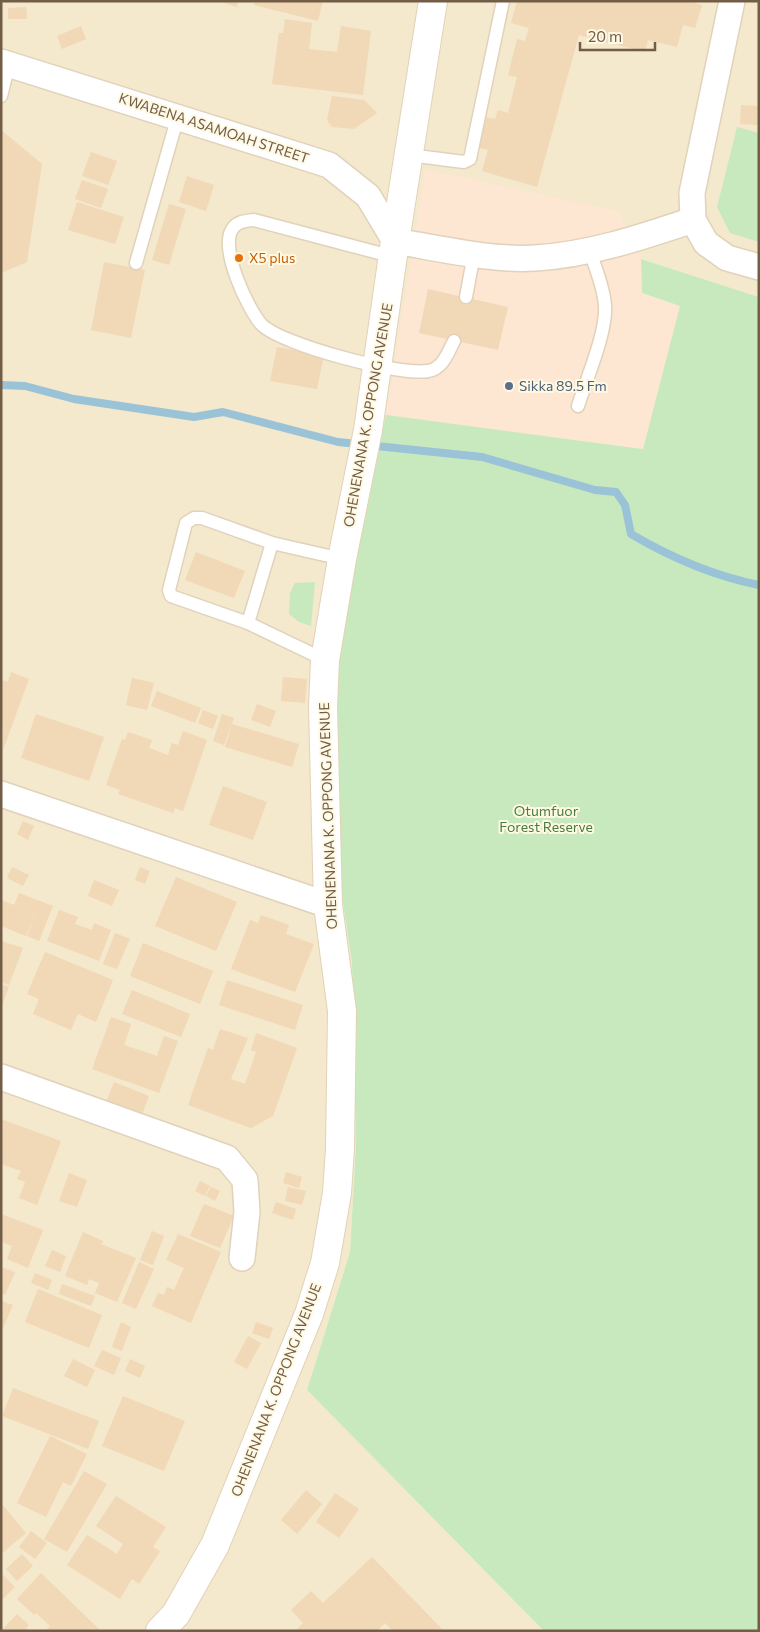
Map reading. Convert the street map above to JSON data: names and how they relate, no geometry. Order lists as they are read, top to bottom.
{
  "streets": {
    "street": ["KWABENA ASAMOAH STREET", "OHENENANA K. OPPONG AVENUE"]
  },
  "crossings": [
    ["KWABENA ASAMOAH STREET", "OHENENANA K. OPPONG AVENUE"]
  ],
  "parks": ["Otumfuor Forest Reserve"],
  "places": ["X5 plus", "Sikka 89.5 Fm"],
  "scale_bar": "20 m"
}
